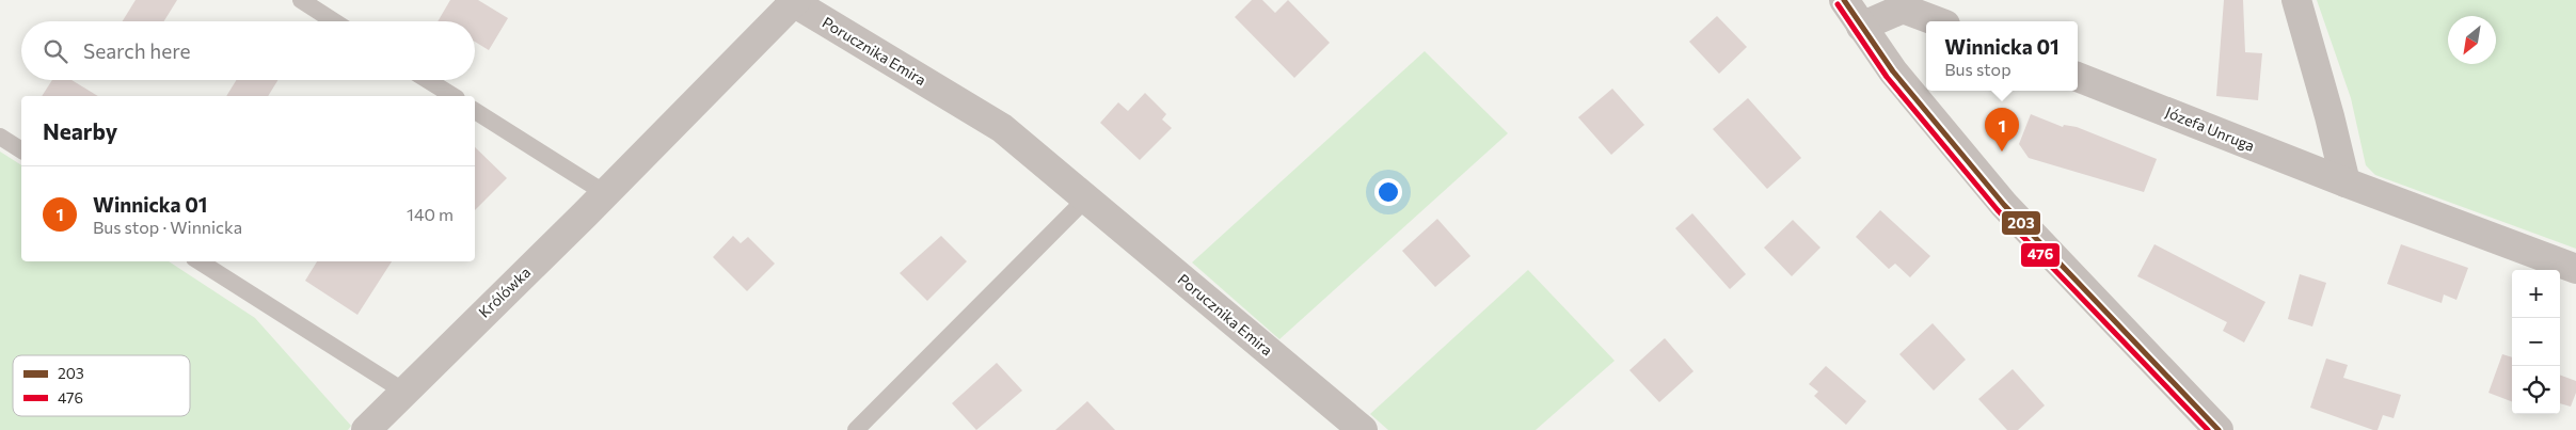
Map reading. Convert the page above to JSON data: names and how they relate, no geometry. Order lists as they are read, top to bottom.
{
  "streets": {
    "street": ["Porucznika Emira", "Józefa Unruga", "Królówka"]
  },
  "crossings": [
    ["Porucznika Emira", "Królówka"]
  ],
  "lines": ["transit line 203", "transit line 476"],
  "legend": ["203", "476"],
  "north": "bottom left",
  "page": {
    "popup": ["Winnicka 01", "Bus stop"],
    "search": "Search here",
    "heading": "Nearby",
    "pins": "1",
    "list": [
      {
        "mark": "1",
        "name": "Winnicka 01",
        "note": "Bus stop · Winnicka",
        "value": "140 m"
      }
    ],
    "map_buttons": ["+", "−"]
  }
}
